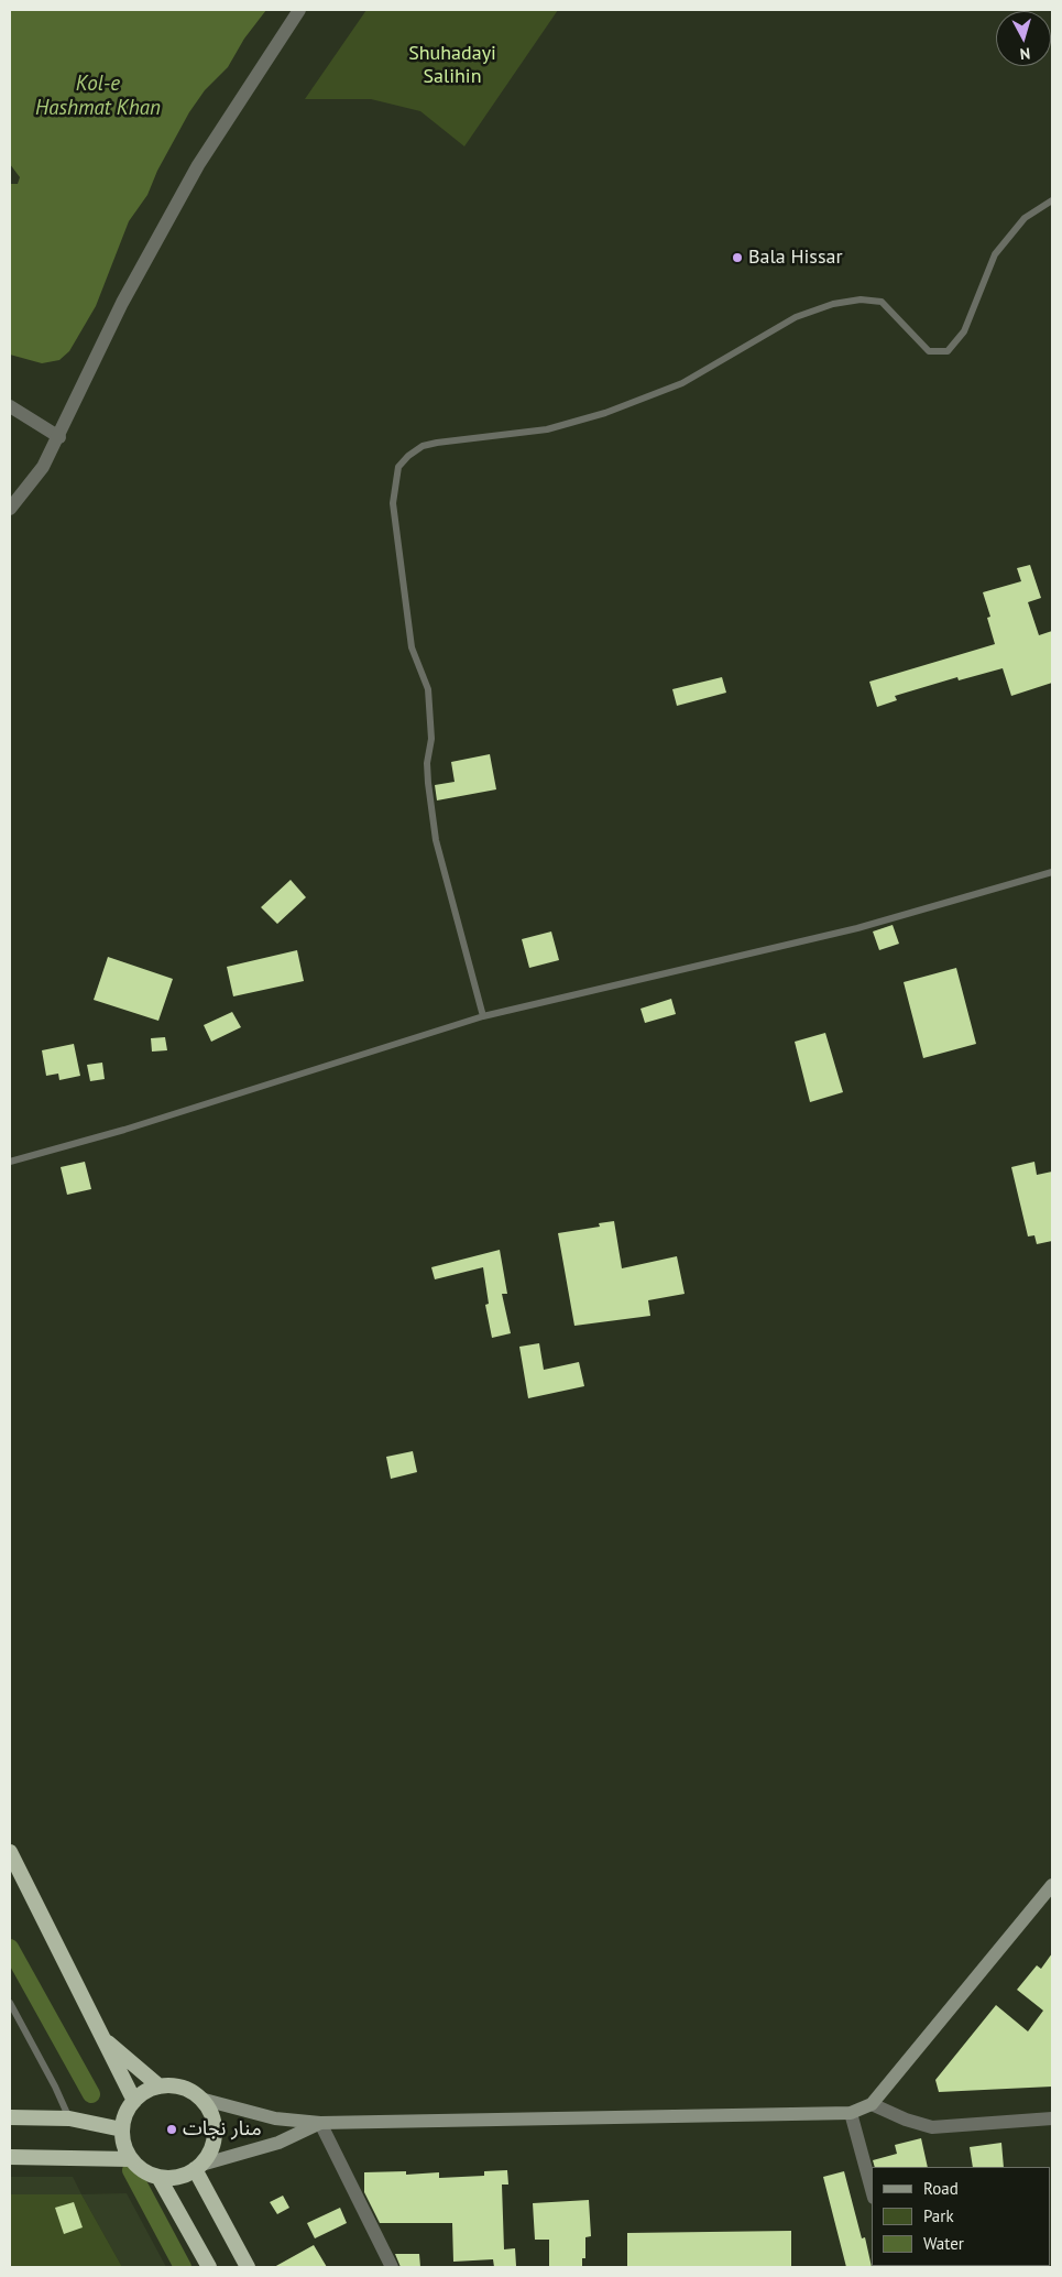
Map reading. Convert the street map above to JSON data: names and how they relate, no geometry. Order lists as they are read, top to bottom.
{
  "water": ["Kol-e Hashmat Khan"],
  "parks": ["Shuhadayi Salihin"],
  "places": ["Bala Hissar", "منار نجات"],
  "legend": ["Road", "Park", "Water"],
  "north": "bottom"
}
